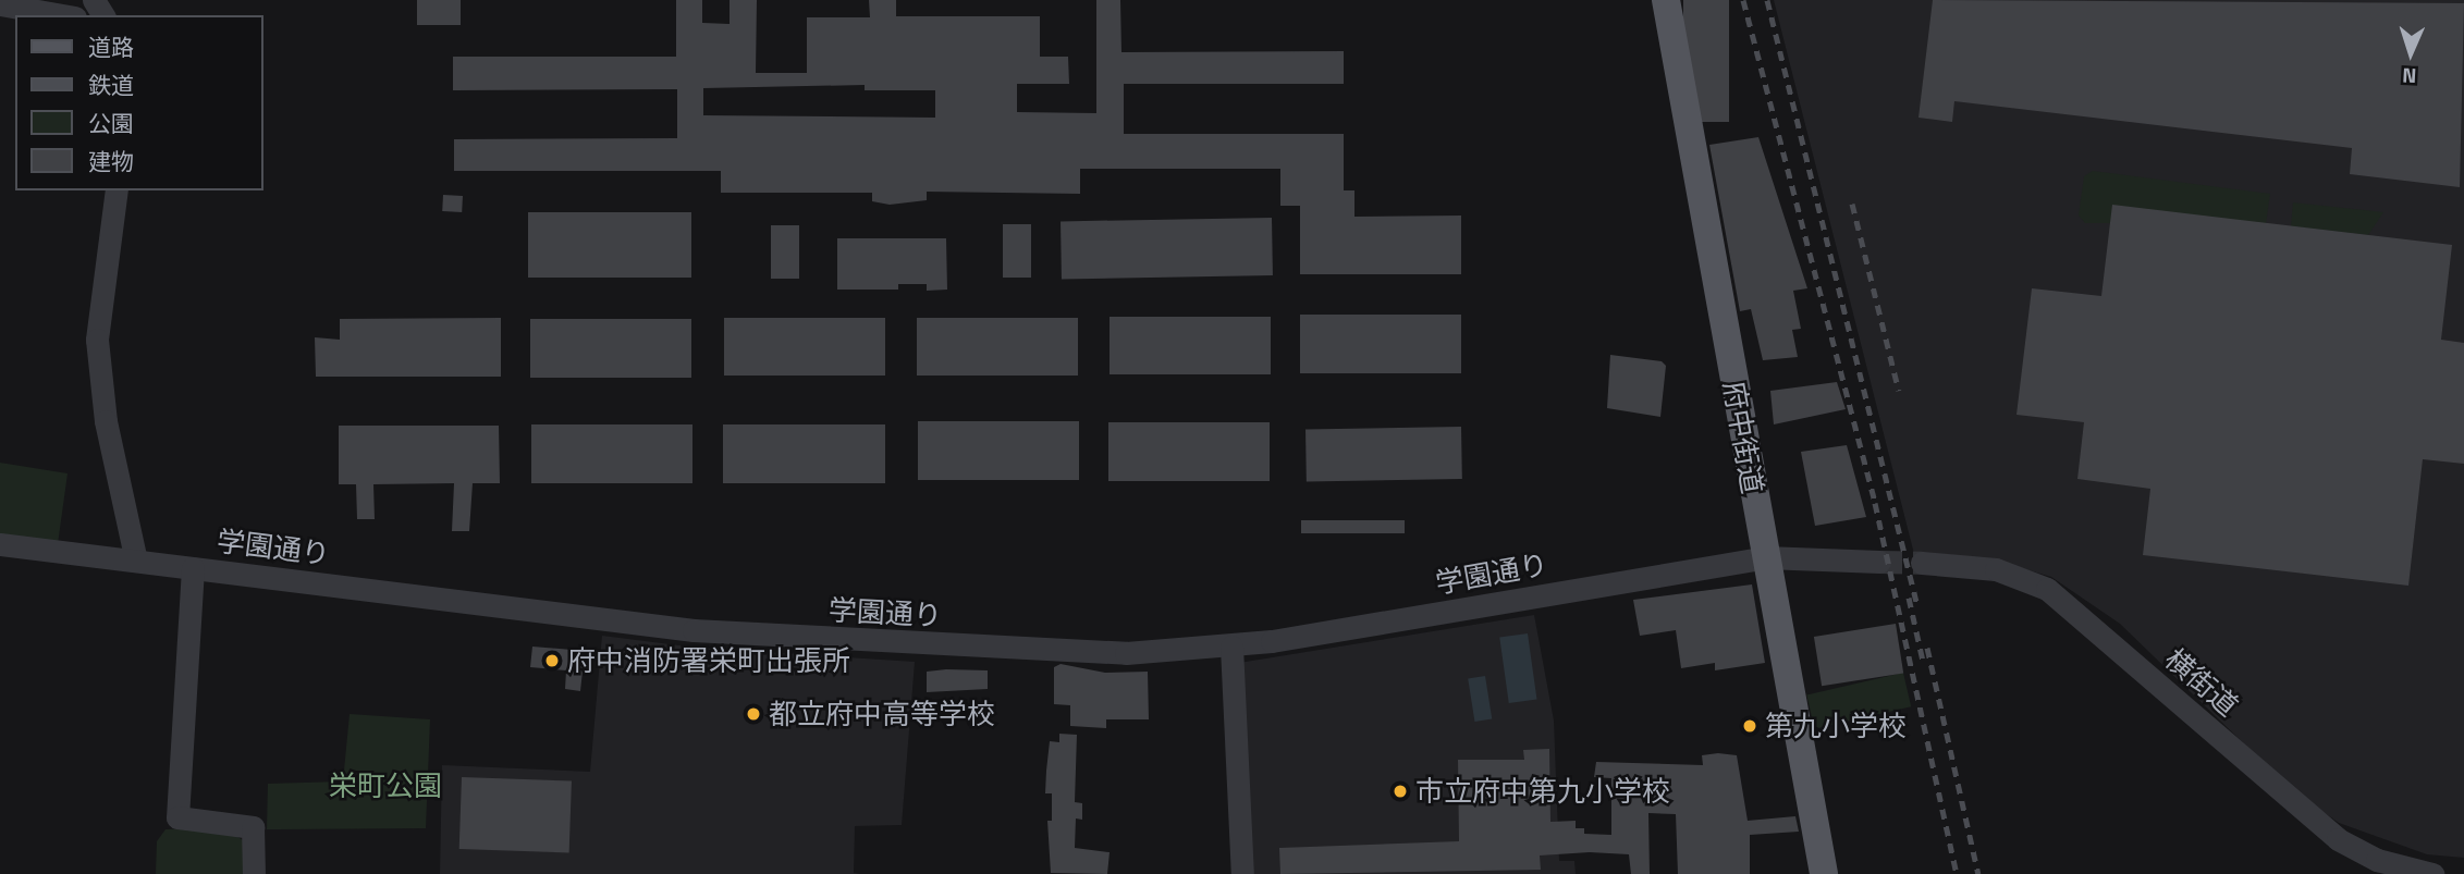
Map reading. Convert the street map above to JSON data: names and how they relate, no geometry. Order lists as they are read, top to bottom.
{
  "streets": {
    "main road": ["府中街道"],
    "street": ["学園通り", "横街道"]
  },
  "crossings": [
    ["府中街道", "学園通り"]
  ],
  "parks": ["栄町公園"],
  "places": [
    "府中消防署栄町出張所",
    "都立府中高等学校",
    "第九小学校",
    "市立府中第九小学校"
  ],
  "legend": [
    "道路",
    "鉄道",
    "公園",
    "建物"
  ],
  "north": "bottom"
}
